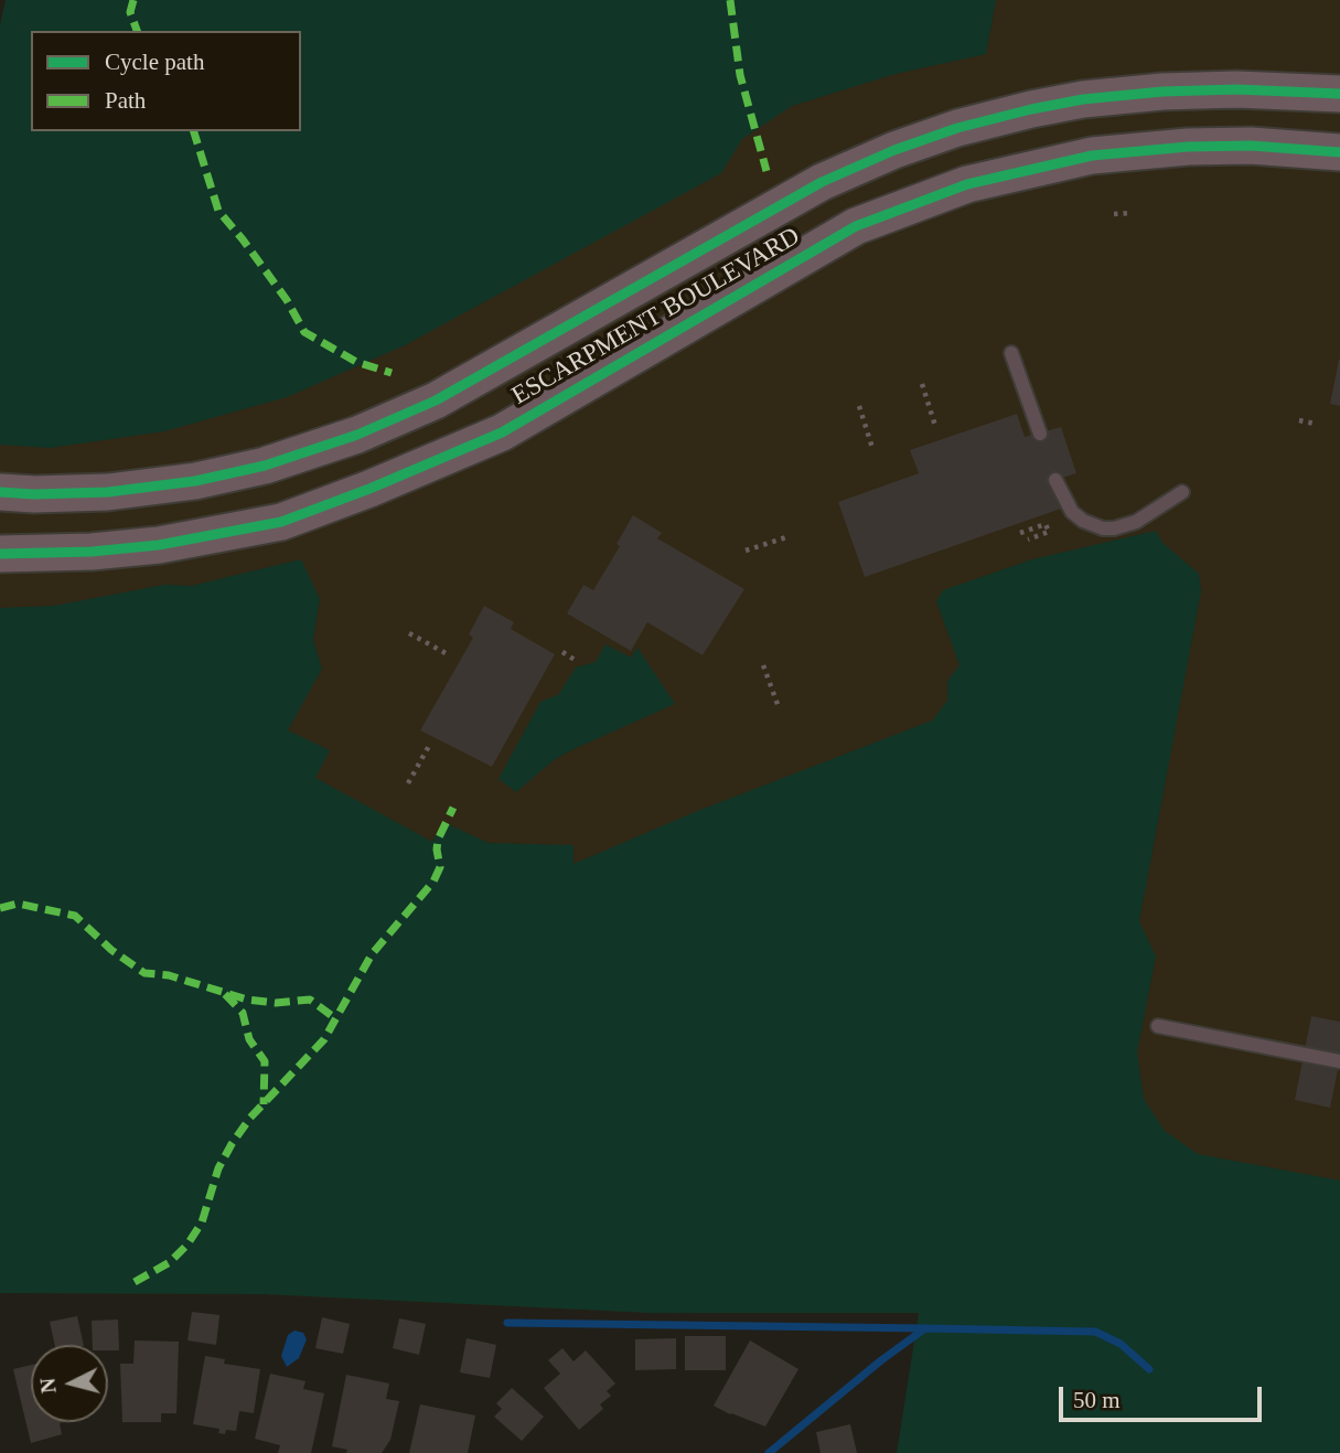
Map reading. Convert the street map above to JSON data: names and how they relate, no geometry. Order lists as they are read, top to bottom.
{
  "streets": {
    "main road": ["ESCARPMENT BOULEVARD"]
  },
  "legend": ["Cycle path", "Path"],
  "scale_bar": "50 m",
  "north": "left"
}
